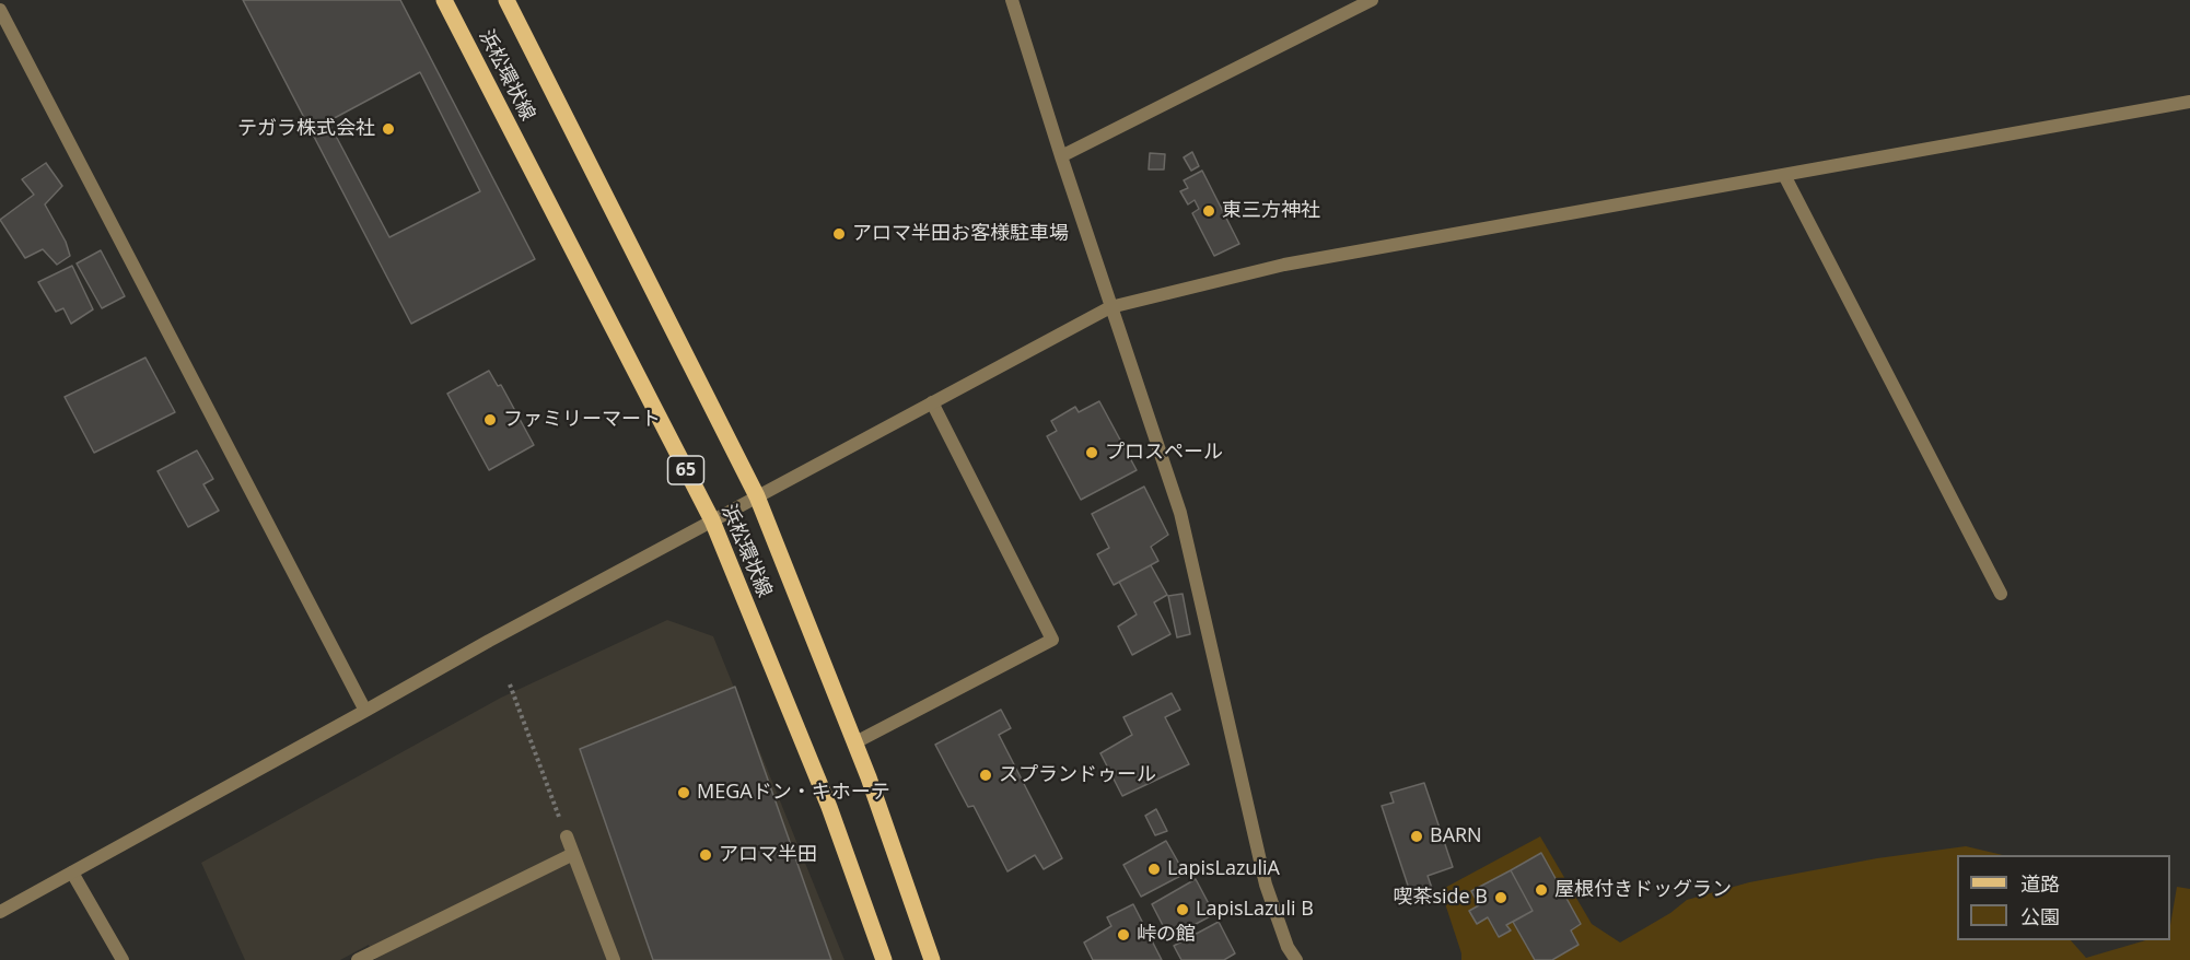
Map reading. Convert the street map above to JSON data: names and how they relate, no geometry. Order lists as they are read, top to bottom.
{
  "streets": {
    "main road": ["浜松環状線", "65"]
  },
  "places": [
    "テガラ株式会社",
    "東三方神社",
    "アロマ半田お客様駐車場",
    "ファミリーマート",
    "プロスペール",
    "スプランドゥール",
    "MEGAドン・キホーテ",
    "BARN",
    "アロマ半田",
    "LapisLazuliA",
    "屋根付きドッグラン",
    "喫茶side B",
    "LapisLazuli B",
    "峠の館"
  ],
  "legend": ["道路", "公園"]
}
